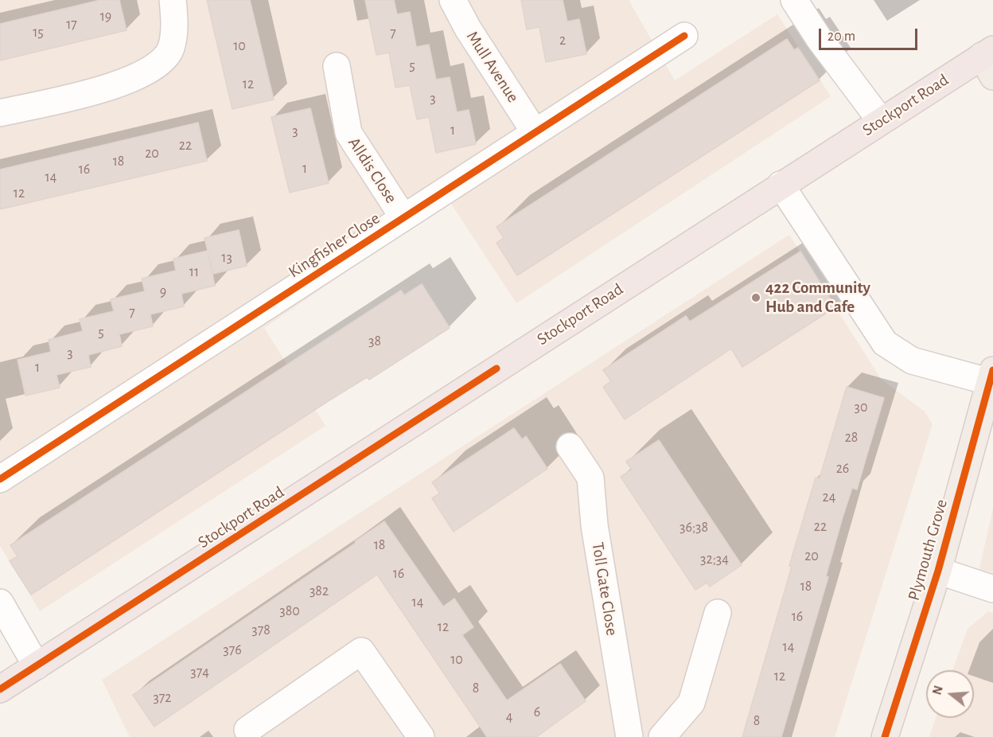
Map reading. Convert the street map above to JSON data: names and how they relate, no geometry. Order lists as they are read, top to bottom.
{
  "streets": {
    "highway": ["Stockport Road"],
    "main road": ["Plymouth Grove"],
    "street": [
      "Mull Avenue",
      "Alldis Close",
      "Kingfisher Close",
      "Toll Gate Close"
    ]
  },
  "crossings": [
    ["Mull Avenue", "Kingfisher Close"],
    ["Alldis Close", "Kingfisher Close"]
  ],
  "places": ["422 Community Hub and Cafe"],
  "house_numbers": [
    "19",
    "17",
    "15",
    "7",
    "2",
    "10",
    "5",
    "12",
    "3",
    "1",
    "3",
    "22",
    "20",
    "18",
    "1",
    "16",
    "14",
    "12",
    "13",
    "11",
    "9",
    "7",
    "5",
    "38",
    "3",
    "1",
    "30",
    "28",
    "26",
    "24",
    "22",
    "36;38",
    "18",
    "20",
    "32;34",
    "16",
    "18",
    "382",
    "14",
    "380",
    "16",
    "12",
    "378",
    "14",
    "376",
    "10",
    "374",
    "12",
    "8",
    "372",
    "6",
    "4",
    "8"
  ],
  "scale_bar": "20 m",
  "north": "left"
}
